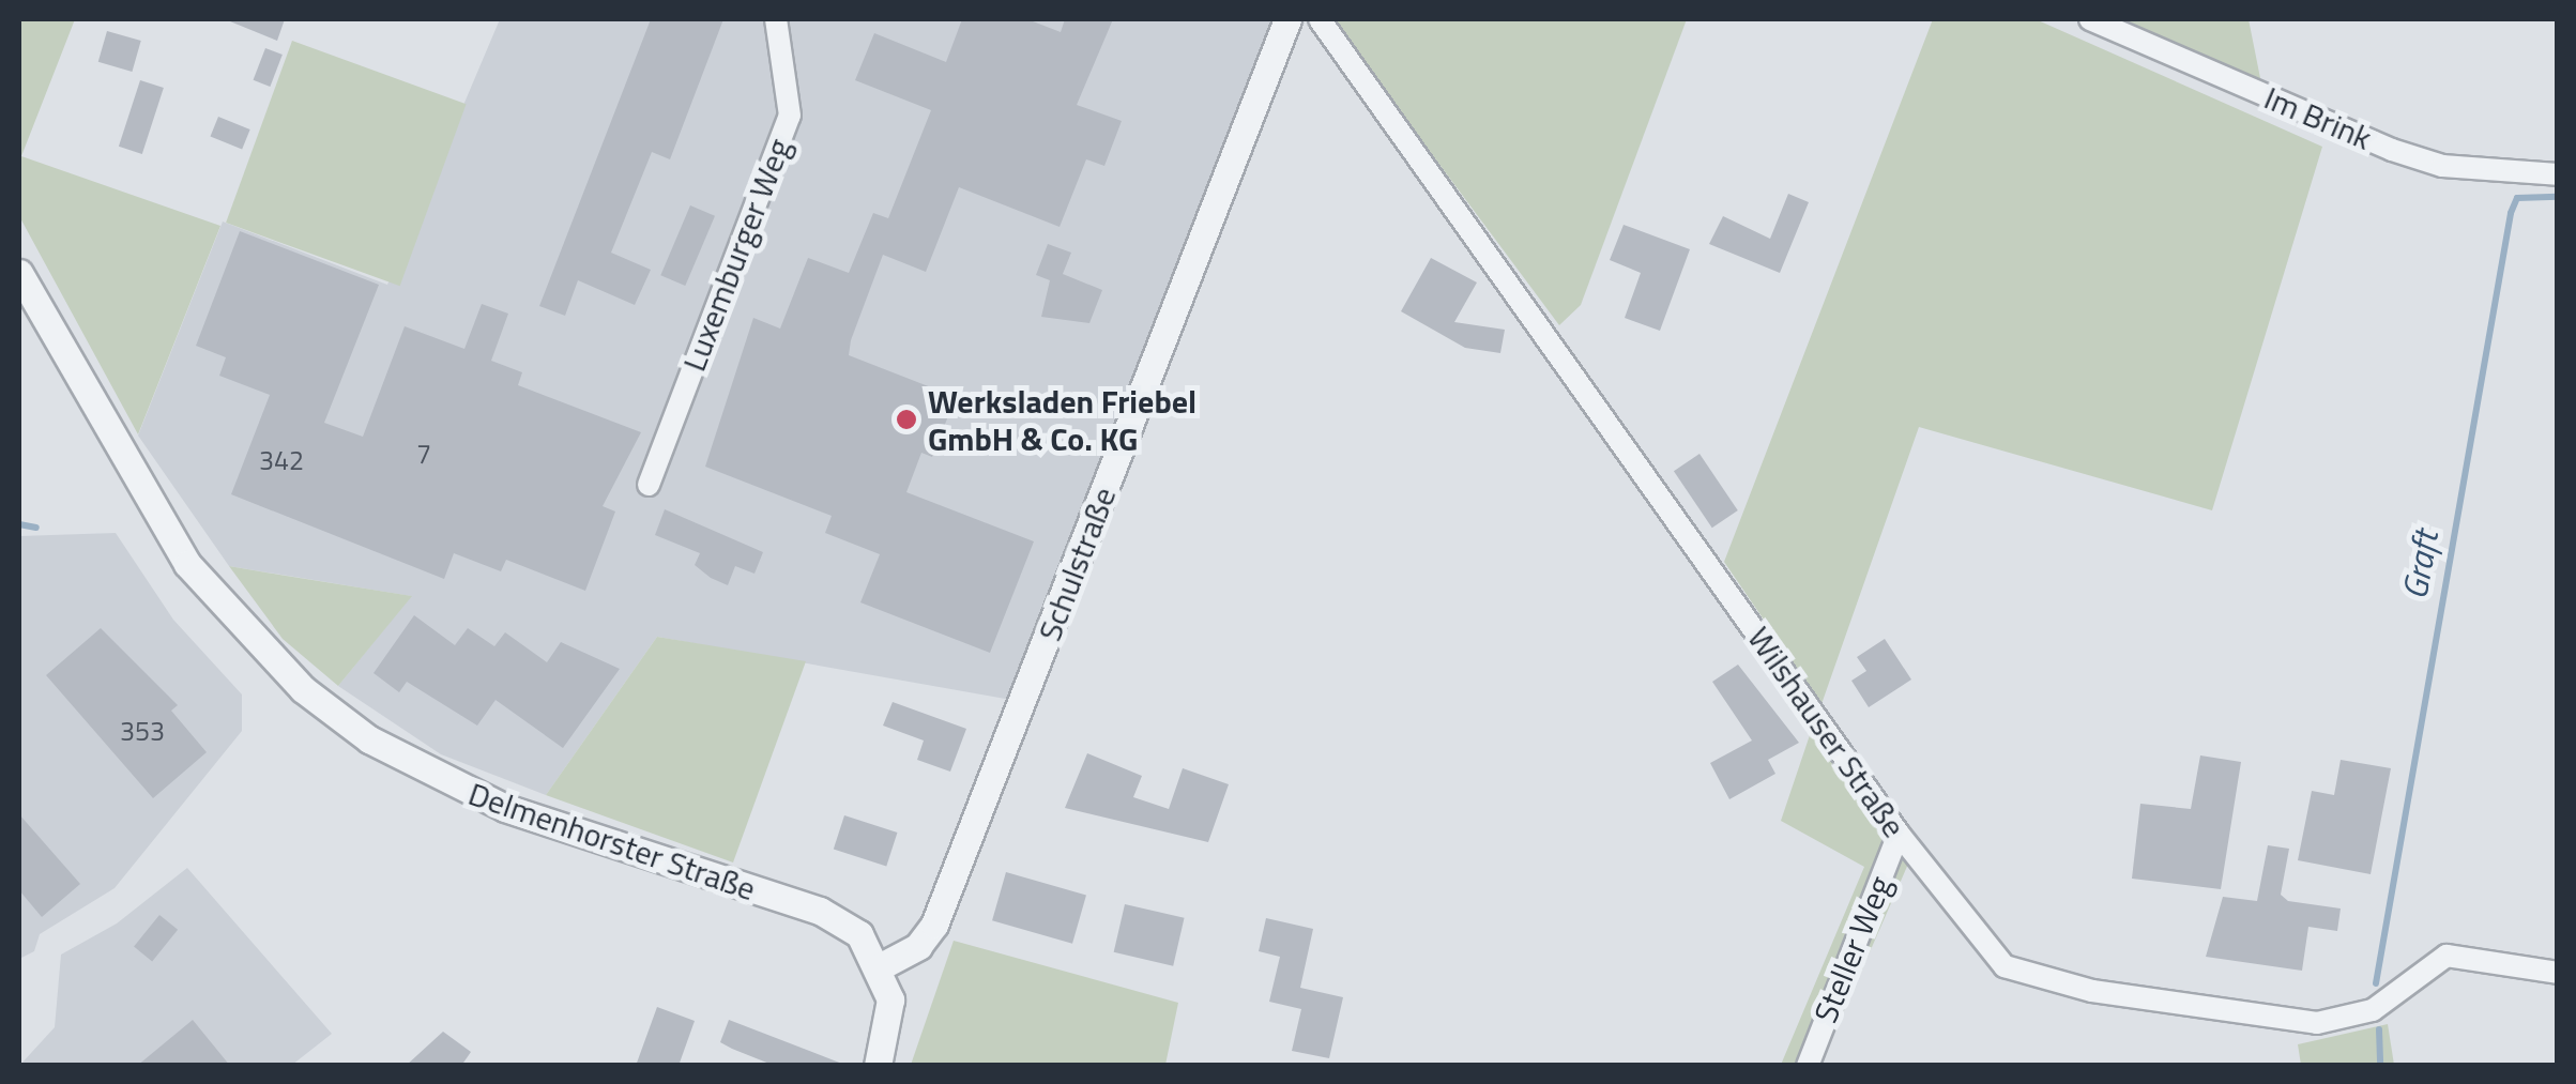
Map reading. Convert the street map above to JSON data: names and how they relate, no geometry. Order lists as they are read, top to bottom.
{
  "streets": {
    "street": [
      "Im Brink",
      "Luxemburger Weg",
      "Schulstraße",
      "Wilshauser Straße",
      "Delmenhorster Straße",
      "Steller Weg"
    ]
  },
  "crossings": [
    ["Schulstraße", "Delmenhorster Straße"],
    ["Wilshauser Straße", "Steller Weg"]
  ],
  "water": ["Graft"],
  "places": ["Werksladen Friebel GmbH & Co. KG"],
  "house_numbers": ["7", "342", "353"]
}
